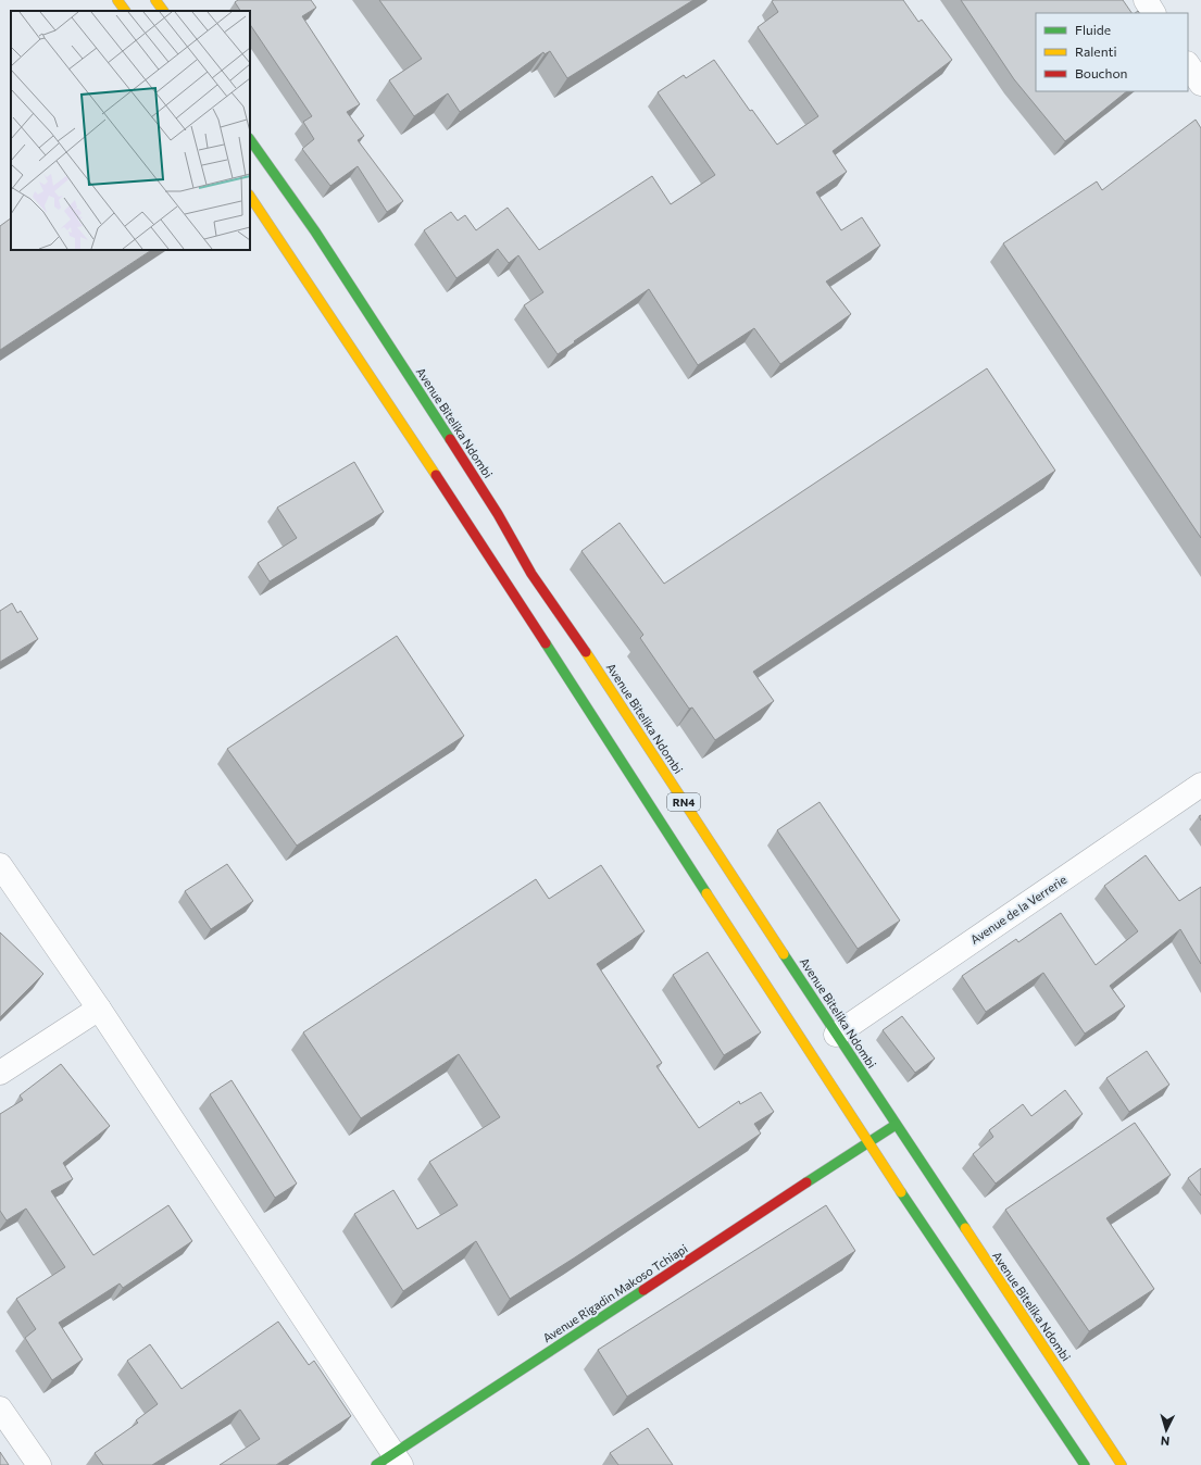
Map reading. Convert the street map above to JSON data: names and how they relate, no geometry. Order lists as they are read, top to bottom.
{
  "streets": {
    "main road": ["Avenue Bitelika Ndombi", "RN4", "Avenue Rigadin Makoso Tchiapi"],
    "street": ["Avenue de la Verrerie"]
  },
  "crossings": [
    ["Avenue Bitelika Ndombi", "Avenue de la Verrerie"],
    ["Avenue Bitelika Ndombi", "Avenue Rigadin Makoso Tchiapi"],
    ["RN4", "Avenue Rigadin Makoso Tchiapi"]
  ],
  "legend": ["Fluide", "Ralenti", "Bouchon"],
  "north": "bottom"
}
